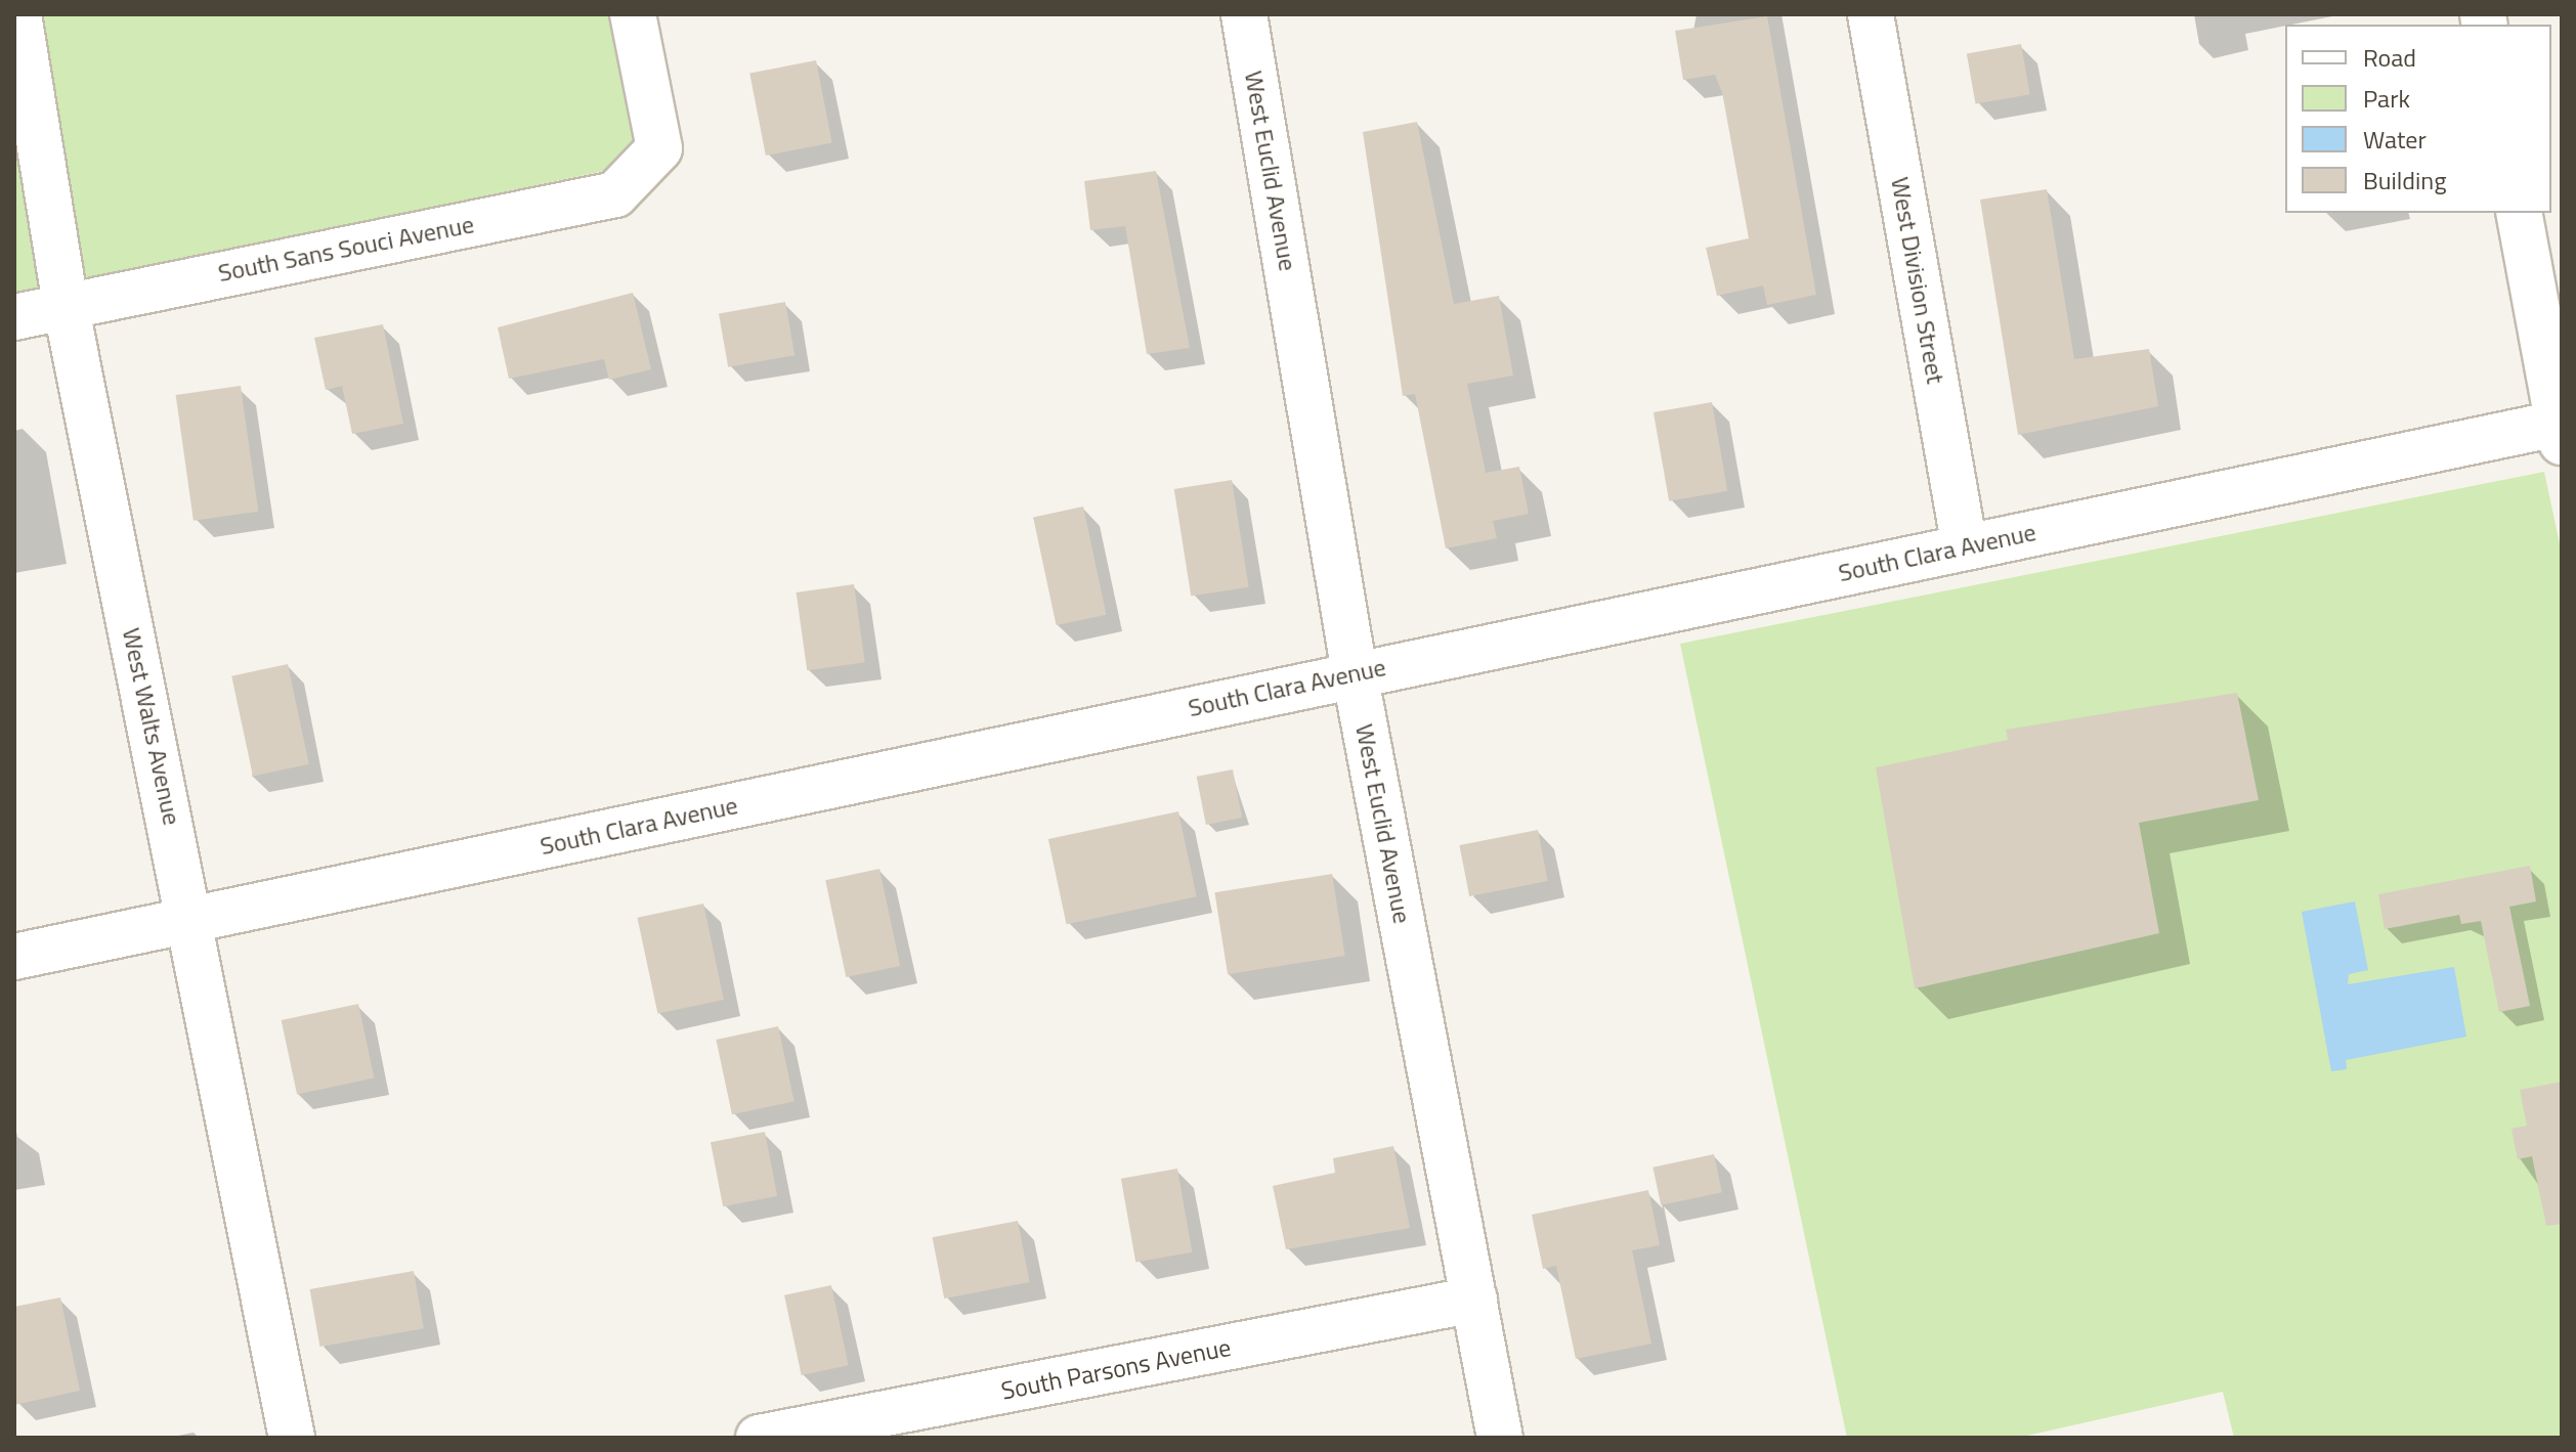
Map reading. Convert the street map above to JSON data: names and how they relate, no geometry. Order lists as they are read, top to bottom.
{
  "streets": {
    "street": [
      "West Euclid Avenue",
      "South Sans Souci Avenue",
      "West Division Street",
      "South Clara Avenue",
      "West Walts Avenue",
      "South Parsons Avenue"
    ]
  },
  "crossings": [
    ["West Euclid Avenue", "South Clara Avenue"],
    ["West Euclid Avenue", "South Parsons Avenue"],
    ["South Sans Souci Avenue", "West Walts Avenue"],
    ["West Division Street", "South Clara Avenue"],
    ["South Clara Avenue", "West Walts Avenue"]
  ],
  "legend": [
    "Road",
    "Park",
    "Water",
    "Building"
  ]
}
